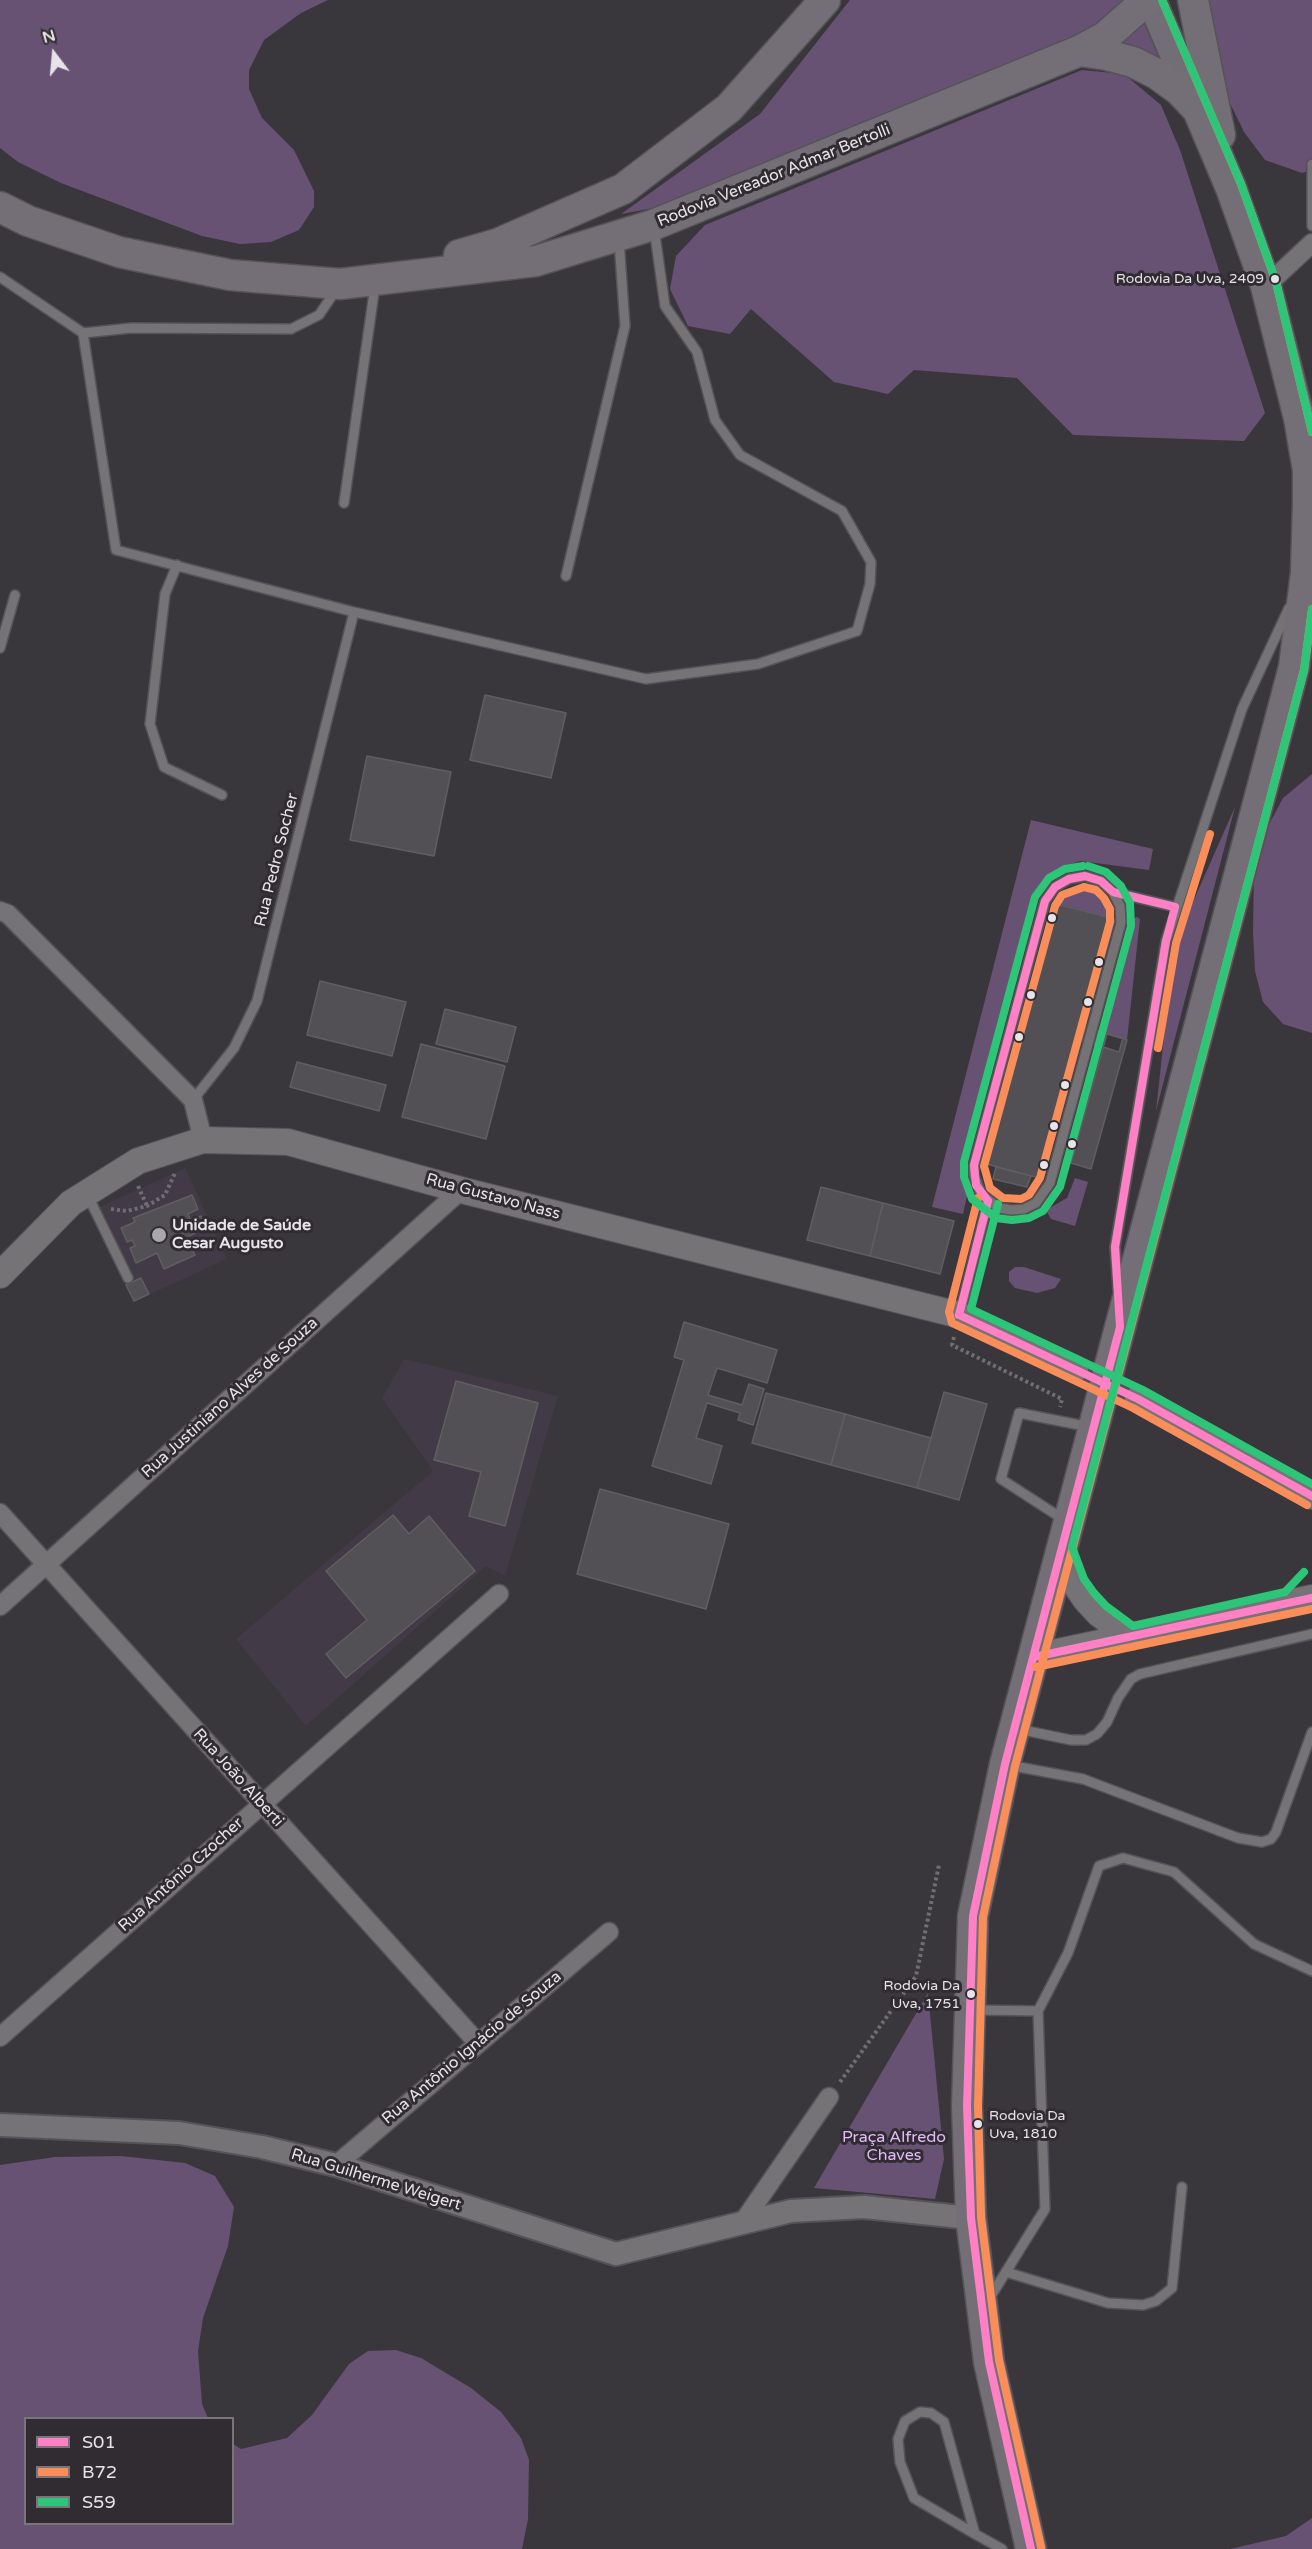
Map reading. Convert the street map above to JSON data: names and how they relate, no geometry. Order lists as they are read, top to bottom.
{
  "streets": {
    "highway": ["Rodovia Vereador Admar Bertolli"],
    "main road": ["Rua Gustavo Nass"],
    "street": [
      "Rua Justiniano Alves de Souza",
      "Rua João Alberti",
      "Rua Antônio Czocher",
      "Rua Antônio Ignácio de Souza",
      "Rua Guilherme Weigert"
    ],
    "lane": ["Rua Pedro Socher"]
  },
  "crossings": [
    ["Rua Gustavo Nass", "Rua Justiniano Alves de Souza"],
    ["Rua Justiniano Alves de Souza", "Rua João Alberti"],
    ["Rua João Alberti", "Rua Antônio Czocher"],
    ["Rua João Alberti", "Rua Antônio Ignácio de Souza"],
    ["Rua Antônio Ignácio de Souza", "Rua Guilherme Weigert"]
  ],
  "parks": ["Praça Alfredo Chaves"],
  "places": [
    "Rodovia Da Uva, 2409",
    "Unidade de Saúde Cesar Augusto",
    "Rodovia Da Uva, 1751",
    "Rodovia Da Uva, 1810"
  ],
  "lines": ["transit line B72", "transit line S59", "transit line S01"],
  "legend": ["S01", "B72", "S59"],
  "north": "top"
}
